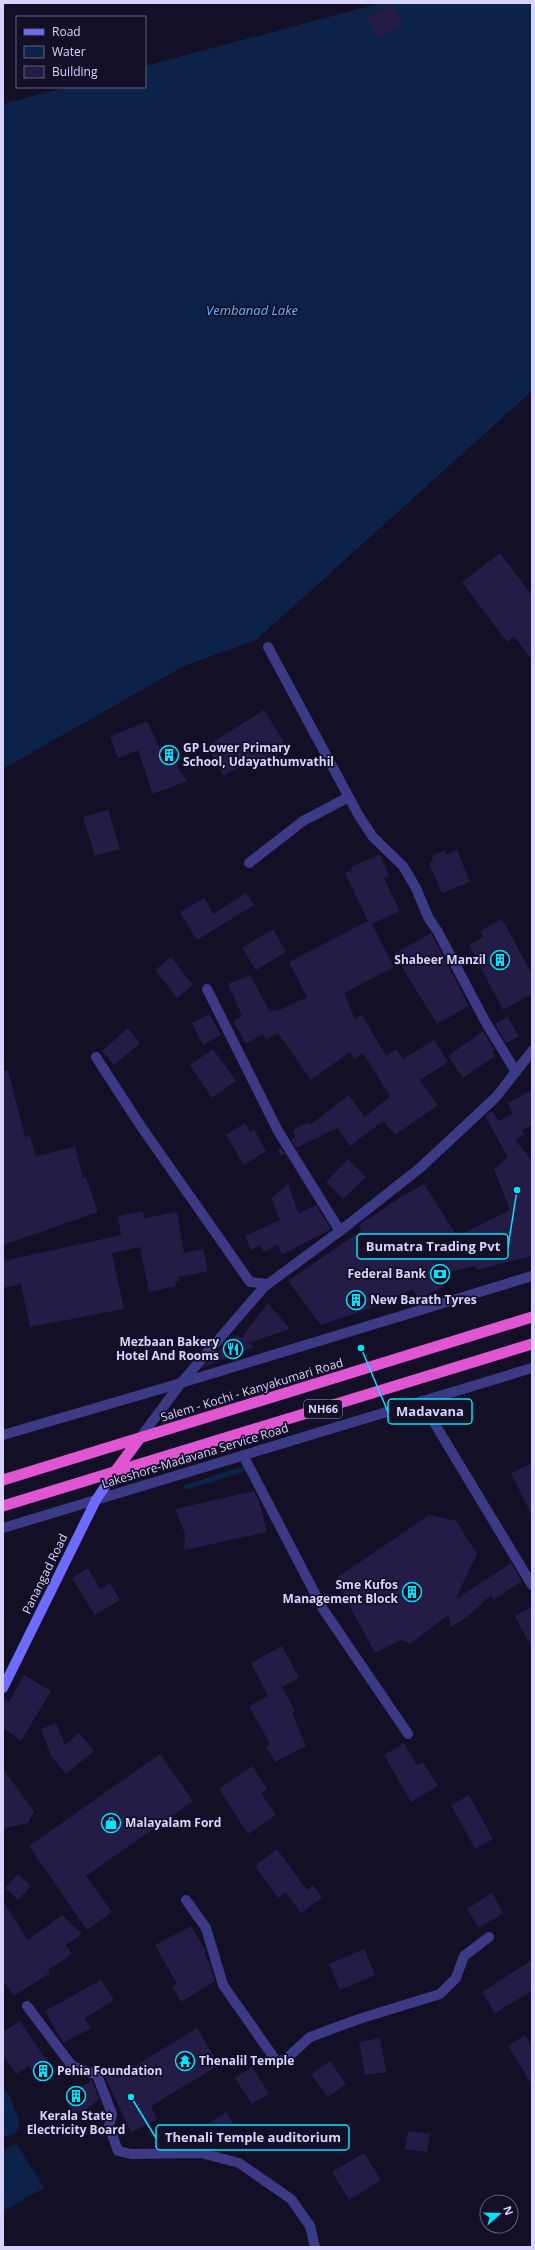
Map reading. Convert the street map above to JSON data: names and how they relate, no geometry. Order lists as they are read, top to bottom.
{
  "streets": {
    "highway": ["Salem - Kochi - Kanyakumari Road", "NH66"],
    "main road": ["Panangad Road"],
    "street": ["Lakeshore-Madavana Service Road"]
  },
  "crossings": [
    ["NH66", "Panangad Road"],
    ["Lakeshore-Madavana Service Road", "Panangad Road"]
  ],
  "water": ["Vembanad Lake"],
  "places": {
    "building": [
      "GP Lower Primary School, Udayathumvathil",
      "Shabeer Manzil",
      "New Barath Tyres",
      "Sme Kufos Management Block",
      "Pehia Foundation",
      "Kerala State Electricity Board"
    ],
    "other": ["Bumatra Trading Pvt", "Madavana", "Thenali Temple auditorium"],
    "bank": ["Federal Bank"],
    "restaurant": ["Mezbaan Bakery Hotel And Rooms"],
    "shop": ["Malayalam Ford"],
    "temple": ["Thenalil Temple"]
  },
  "legend": ["Road", "Water", "Building"],
  "north": "right"
}
